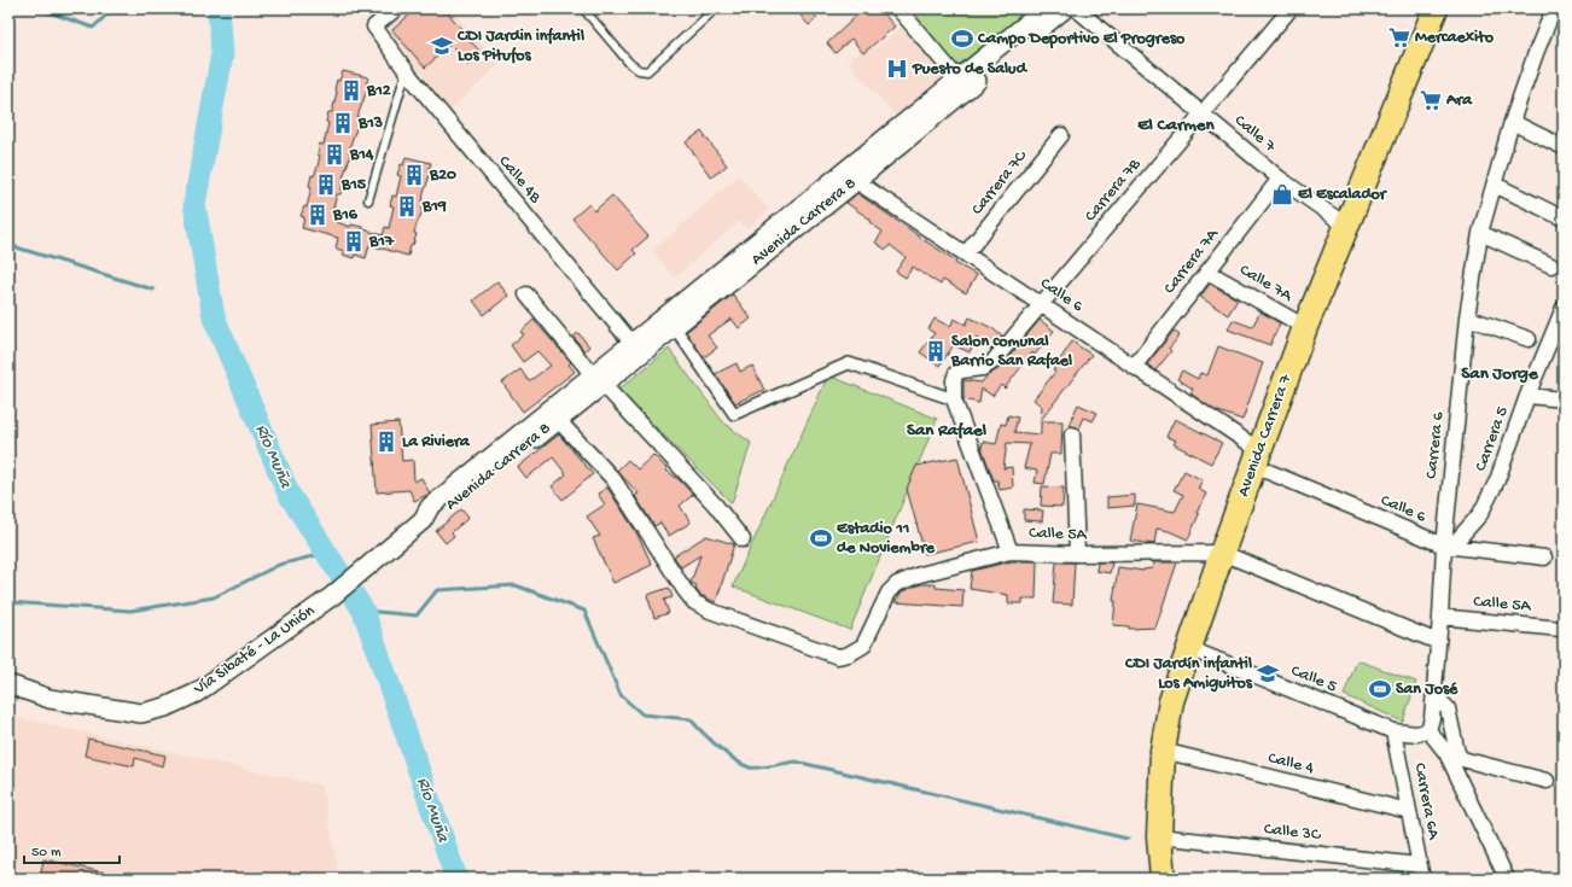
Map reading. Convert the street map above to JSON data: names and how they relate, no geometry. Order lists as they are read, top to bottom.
{
  "streets": {
    "main road": ["Avenida Carrera 7"],
    "street": [
      "Calle 7",
      "Calle 4B",
      "Carrera 7C",
      "Carrera 7B",
      "Avenida Carrera 8",
      "Carrera 7A",
      "Calle 7A",
      "Calle 6",
      "Carrera 5",
      "Carrera 6",
      "Calle 5A",
      "Vía Sibaté - La Unión",
      "Calle 5",
      "Calle 4",
      "Carrera 6A",
      "Calle 3C"
    ]
  },
  "crossings": [
    ["Calle 7", "Carrera 7B"],
    ["Calle 7", "Carrera 7A"],
    ["Calle 7", "Avenida Carrera 7"],
    ["Calle 4B", "Avenida Carrera 8"],
    ["Carrera 7C", "Calle 6"],
    ["Carrera 7B", "Calle 6"],
    ["Avenida Carrera 8", "Calle 6"],
    ["Avenida Carrera 8", "Calle 5A"],
    ["Avenida Carrera 8", "Vía Sibaté - La Unión"],
    ["Carrera 7A", "Calle 7A"],
    ["Carrera 7A", "Calle 6"],
    ["Calle 7A", "Avenida Carrera 7"],
    ["Calle 6", "Avenida Carrera 7"],
    ["Calle 6", "Carrera 5"],
    ["Calle 6", "Carrera 6"],
    ["Avenida Carrera 7", "Calle 5A"],
    ["Avenida Carrera 7", "Calle 5"],
    ["Avenida Carrera 7", "Calle 4"],
    ["Avenida Carrera 7", "Calle 3C"],
    ["Carrera 5", "Carrera 6"],
    ["Carrera 6", "Calle 5A"],
    ["Carrera 6", "Calle 5"],
    ["Calle 5", "Carrera 6A"],
    ["Calle 4", "Carrera 6A"],
    ["Carrera 6A", "Calle 3C"]
  ],
  "districts": ["El Carmen", "San Jorge", "San Rafael"],
  "water": ["Río Muña"],
  "places": {
    "supermarket": ["Mercaexito", "Ara"],
    "sports": ["Campo Deportivo El Progreso", "Estadio 11 de Noviembre", "San José"],
    "school or university": ["CDI Jardin infantil Los Pitufos", "CDI Jardín infantil Los Amiguitos"],
    "hospital": ["Puesto de Salud"],
    "building": [
      "B12",
      "B13",
      "B14",
      "B20",
      "B15",
      "B19",
      "B16",
      "B17",
      "Salon comunal Barrio San Rafael",
      "La Riviera"
    ],
    "shop": ["El Escalador"]
  },
  "scale_bar": "50 m"
}
